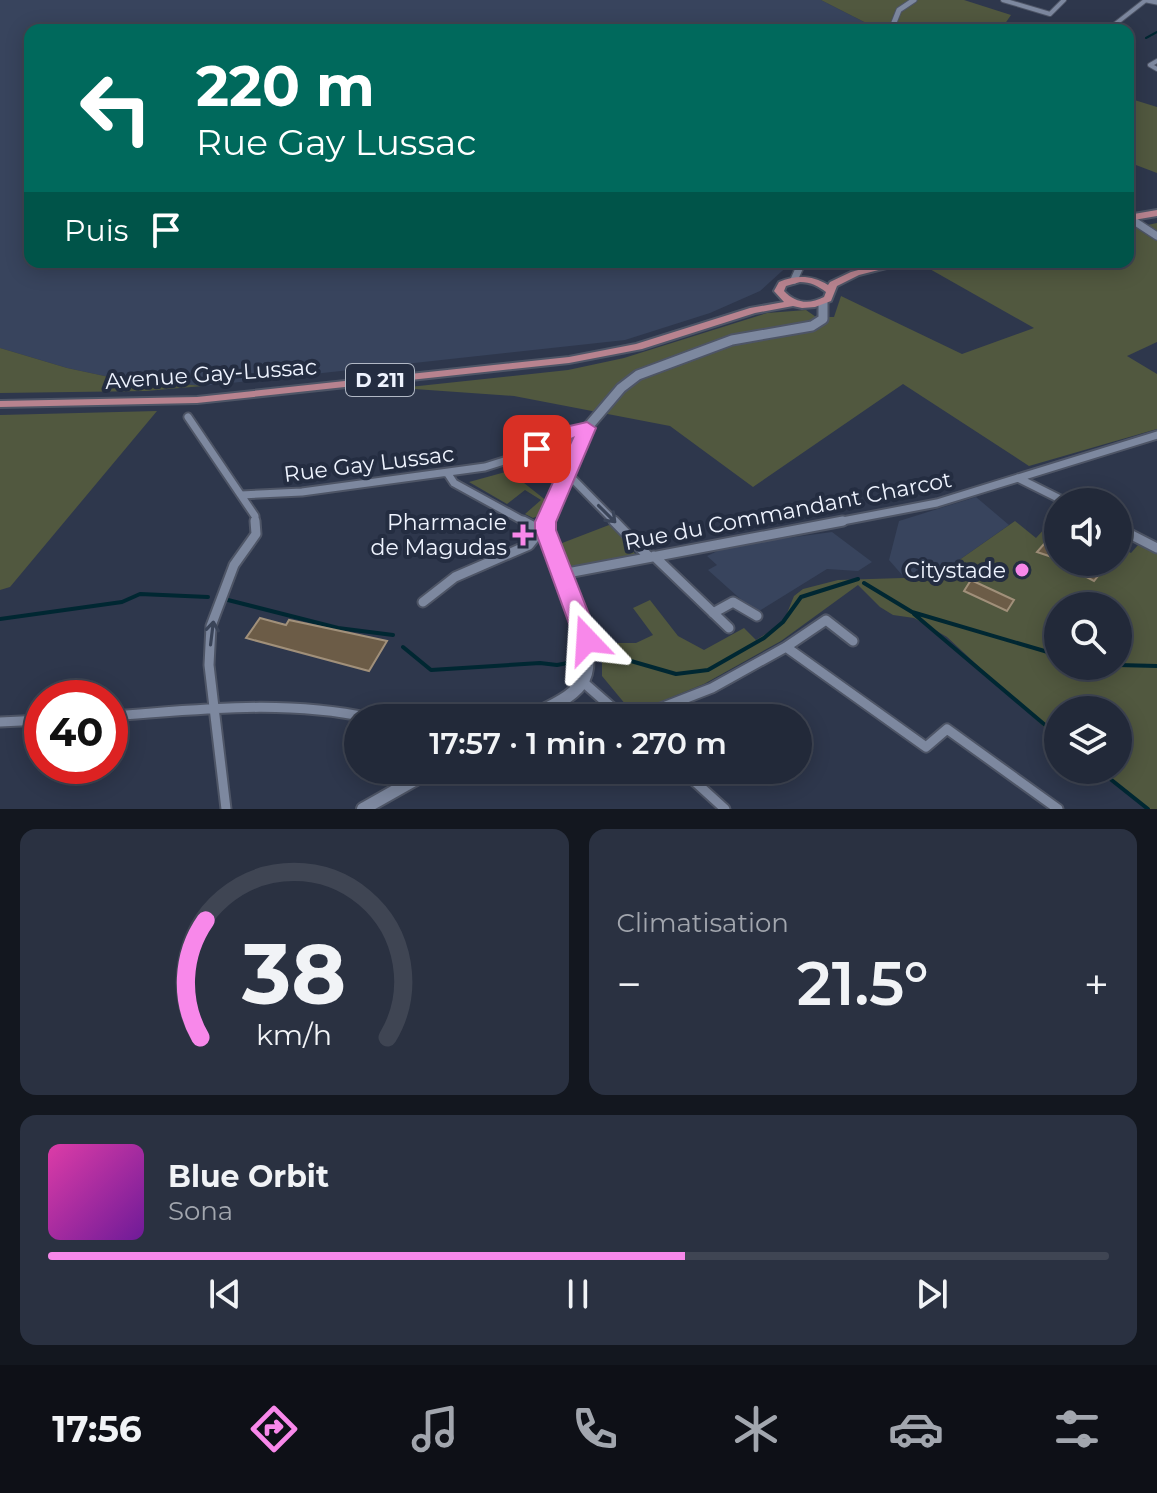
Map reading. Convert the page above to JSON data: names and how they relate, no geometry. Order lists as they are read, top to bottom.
{
  "streets": {
    "main road": ["Avenue Gay-Lussac", "D 211"],
    "street": ["Rue Gay Lussac", "Rue du Commandant Charcot"]
  },
  "places": {
    "health": ["Pharmacie de Magudas"],
    "other": ["Citystade"]
  },
  "page": {
    "turn": ["220 m", "Rue Gay Lussac"],
    "then": "Puis",
    "limit": "40",
    "trip": "17:57 · 1 min · 270 m",
    "tile": "Climatisation",
    "heat": ["−", "21.5°", "+"],
    "song": ["Blue Orbit", "Sona"],
    "tabs": "17:56",
    "gauge": ["38", "km/h"]
  }
}
